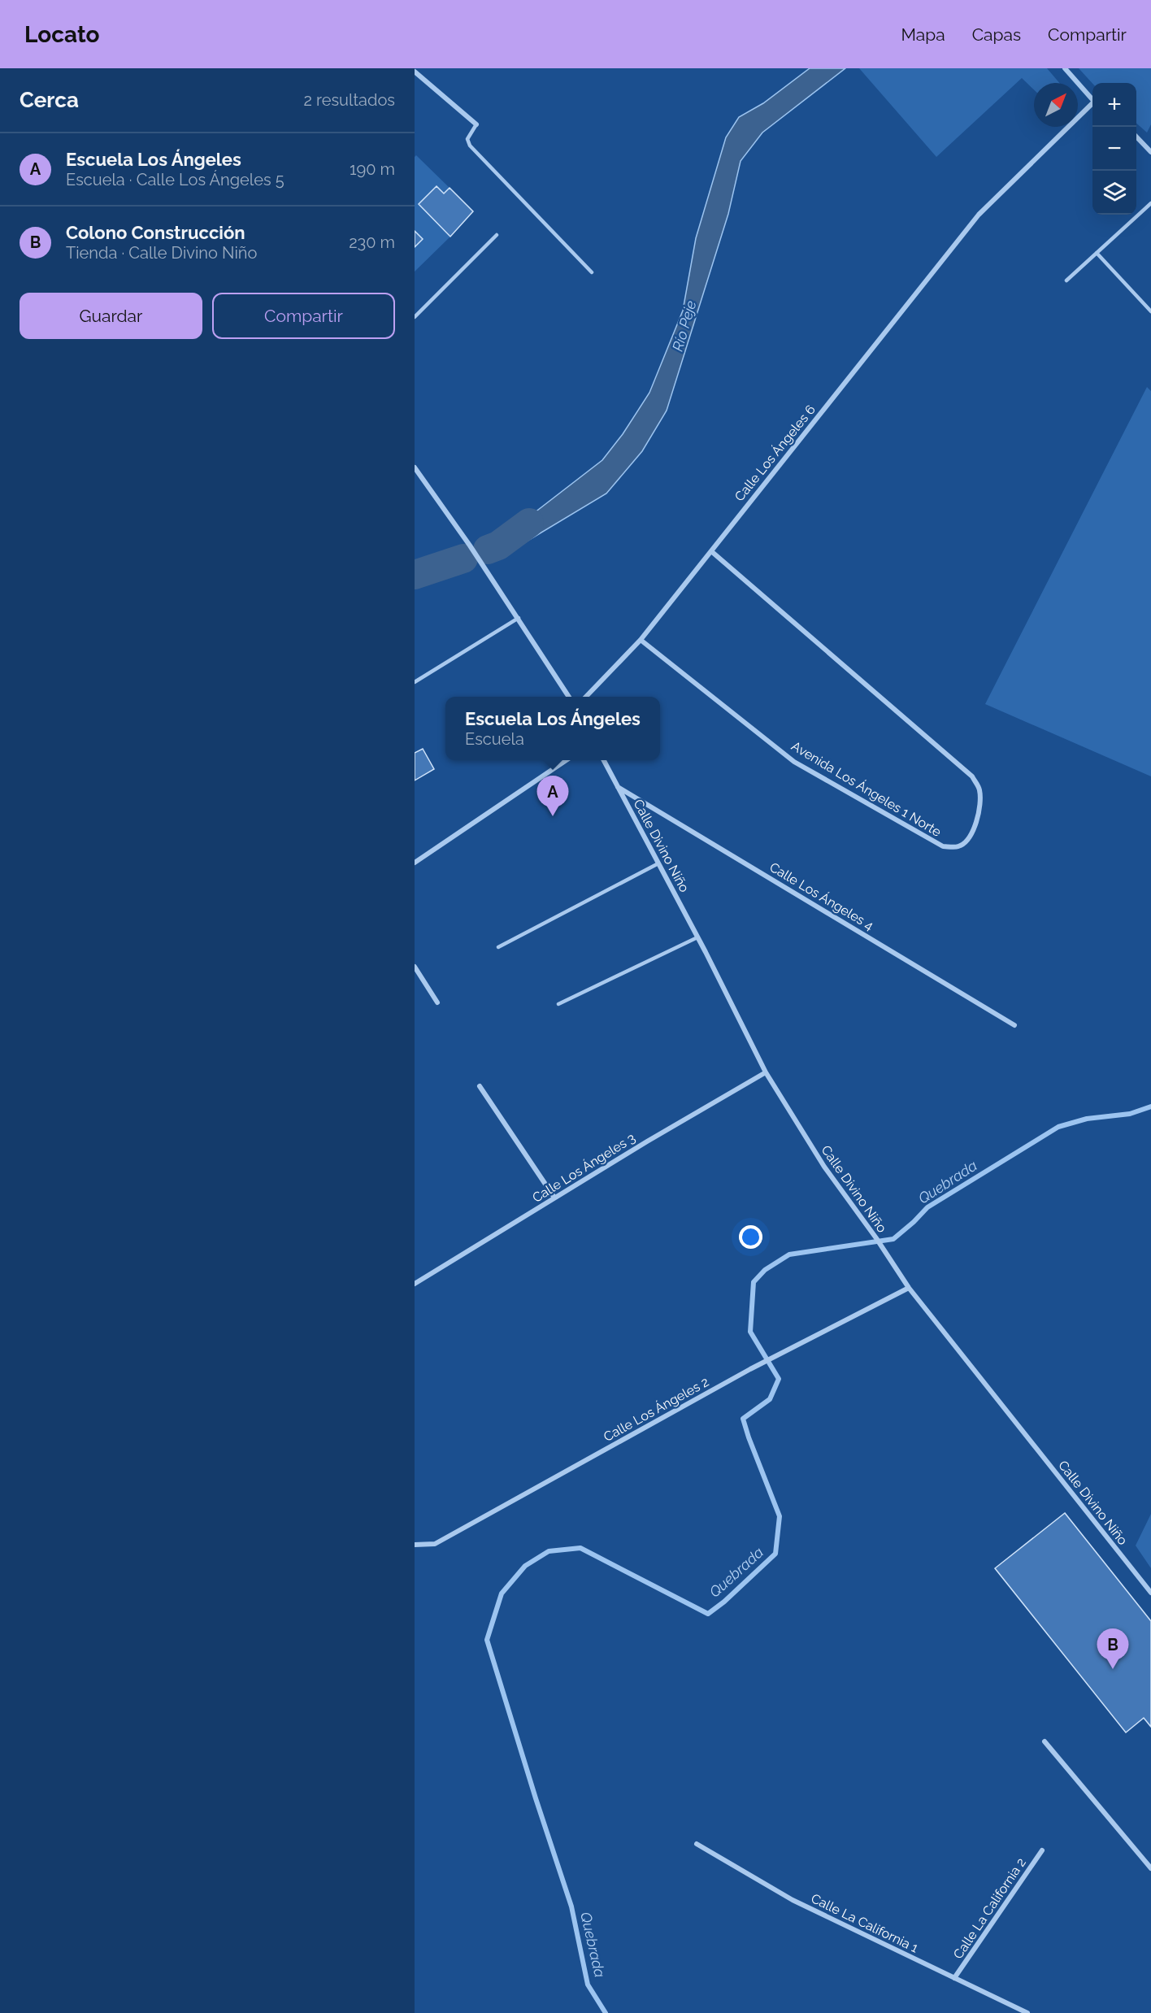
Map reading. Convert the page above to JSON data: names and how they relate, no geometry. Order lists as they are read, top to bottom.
{
  "streets": {
    "street": [
      "Calle Los Ángeles 6",
      "Avenida Los Ángeles 1 Norte",
      "Calle Divino Niño",
      "Calle Los Ángeles 4",
      "Calle Los Ángeles 3",
      "Calle Los Ángeles 2",
      "Calle La California 2",
      "Calle La California 1"
    ]
  },
  "crossings": [
    ["Calle Los Ángeles 6", "Avenida Los Ángeles 1 Norte"],
    ["Calle Divino Niño", "Calle Los Ángeles 4"],
    ["Calle Divino Niño", "Calle Los Ángeles 3"],
    ["Calle Divino Niño", "Calle Los Ángeles 2"],
    ["Calle La California 2", "Calle La California 1"]
  ],
  "water": ["Río Peje", "Quebrada"],
  "north": "top right",
  "page": {
    "header": "Locato",
    "nav": ["Mapa", "Capas", "Compartir"],
    "heading": ["Cerca", "2 resultados"],
    "map_buttons": ["+", "−"],
    "list": [
      {
        "mark": "A",
        "name": "Escuela Los Ángeles",
        "note": "Escuela · Calle Los Ángeles 5",
        "value": "190 m"
      },
      {
        "mark": "B",
        "name": "Colono Construcción",
        "note": "Tienda · Calle Divino Niño",
        "value": "230 m"
      }
    ],
    "buttons": ["Guardar", "Compartir"],
    "popup": ["Escuela Los Ángeles", "Escuela"],
    "pins": ["A", "B"]
  }
}
